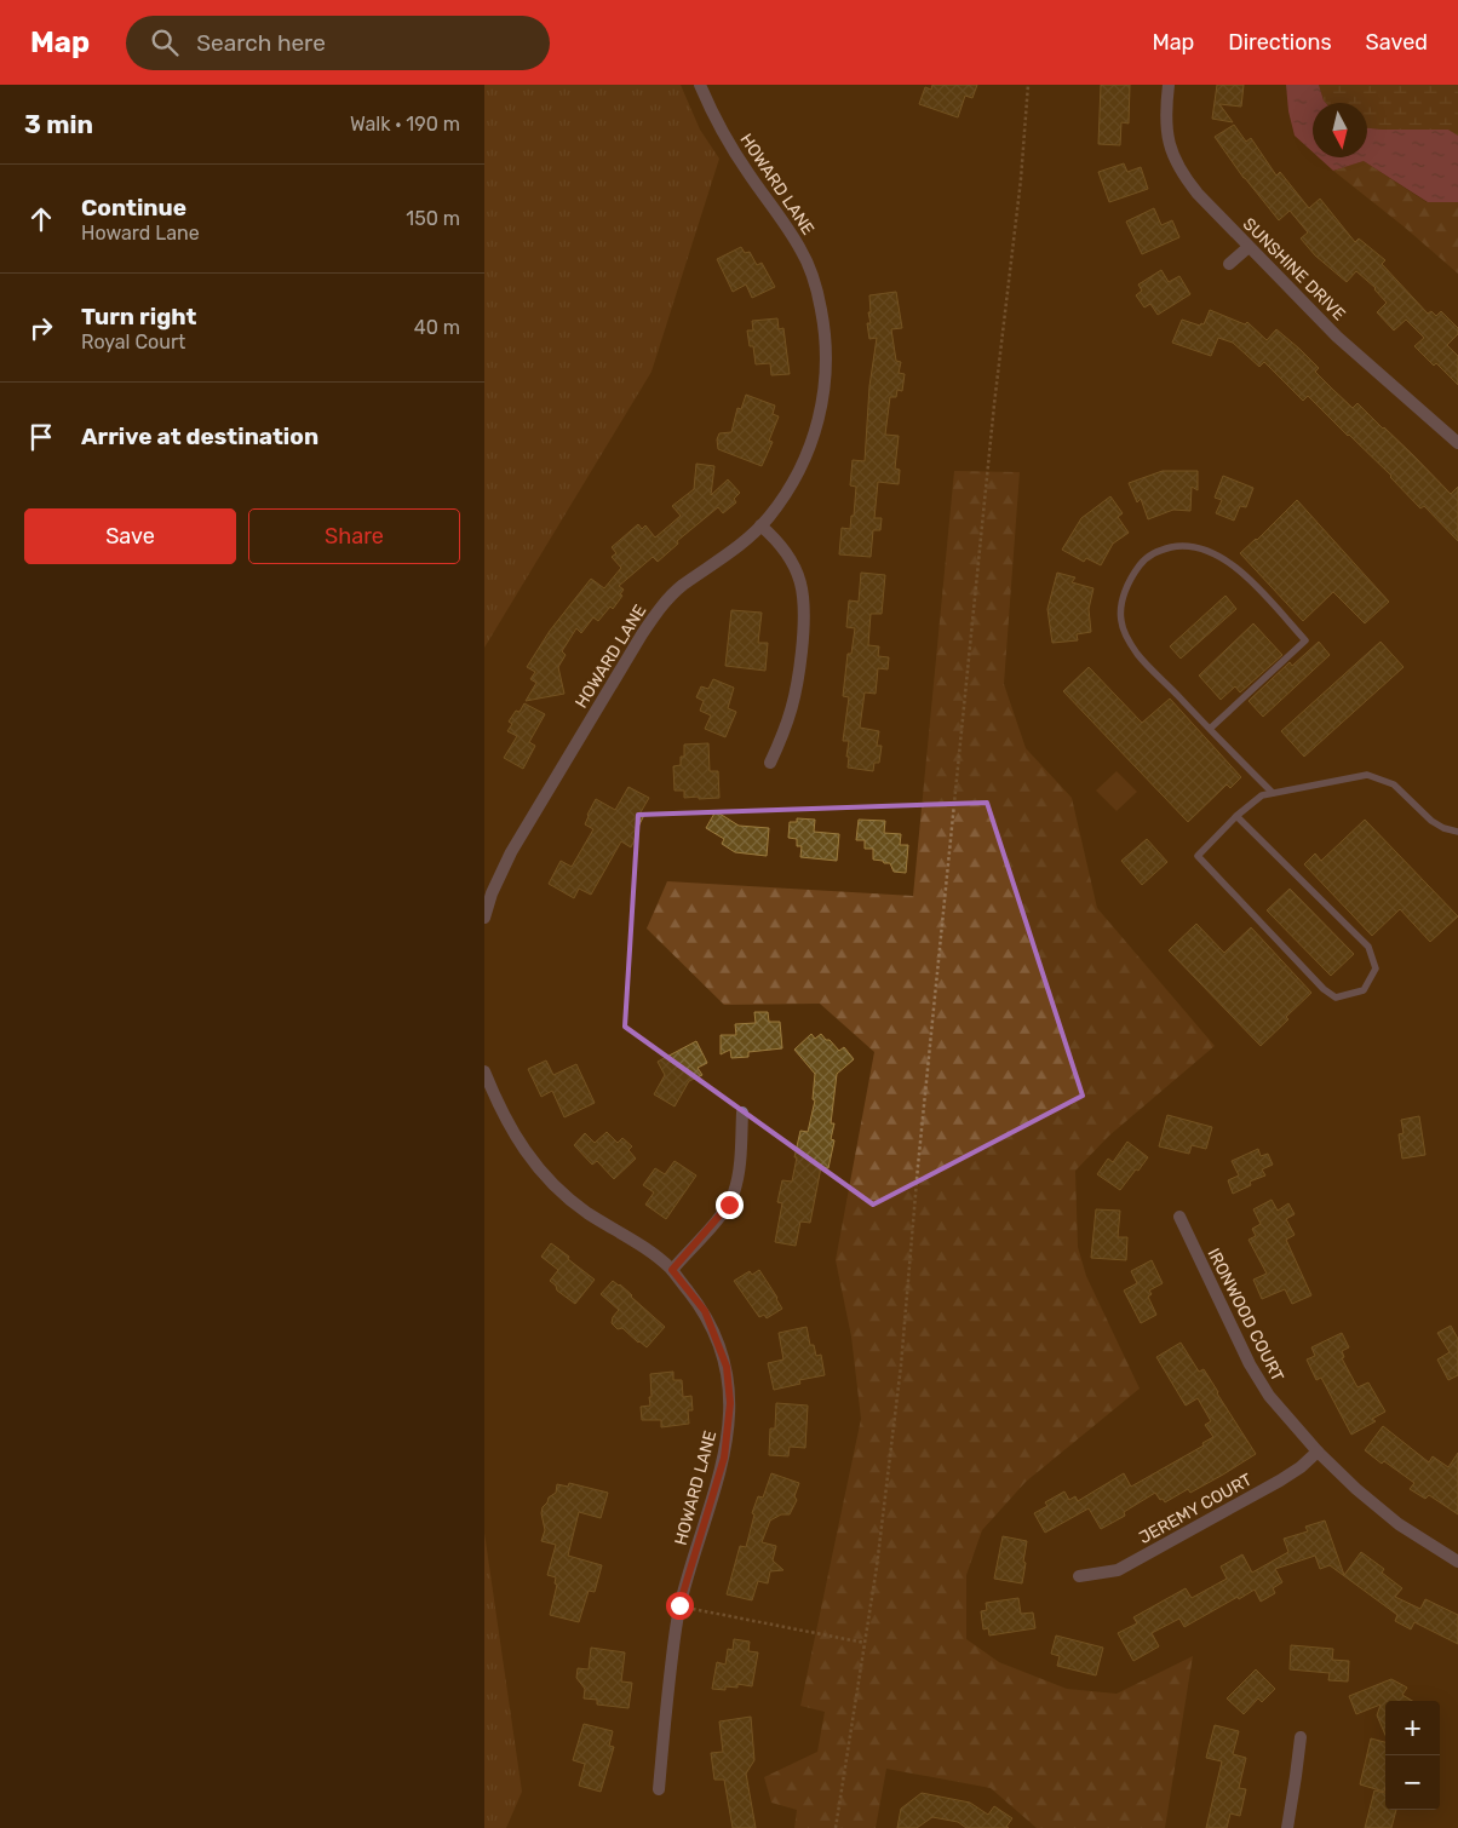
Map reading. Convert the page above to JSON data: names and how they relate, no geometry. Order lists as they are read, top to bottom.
{
  "streets": {
    "street": [
      "HOWARD LANE",
      "SUNSHINE DRIVE",
      "IRONWOOD COURT",
      "JEREMY COURT"
    ]
  },
  "crossings": [
    ["IRONWOOD COURT", "JEREMY COURT"]
  ],
  "north": "bottom",
  "page": {
    "header": "Map",
    "search": "Search here",
    "nav": ["Map", "Directions", "Saved"],
    "heading": ["3 min", "Walk · 190 m"],
    "list": [
      ["Continue", "Howard Lane", "150 m"],
      ["Turn right", "Royal Court", "40 m"],
      "Arrive at destination"
    ],
    "buttons": ["Save", "Share"],
    "map_buttons": ["+", "−"]
  }
}
